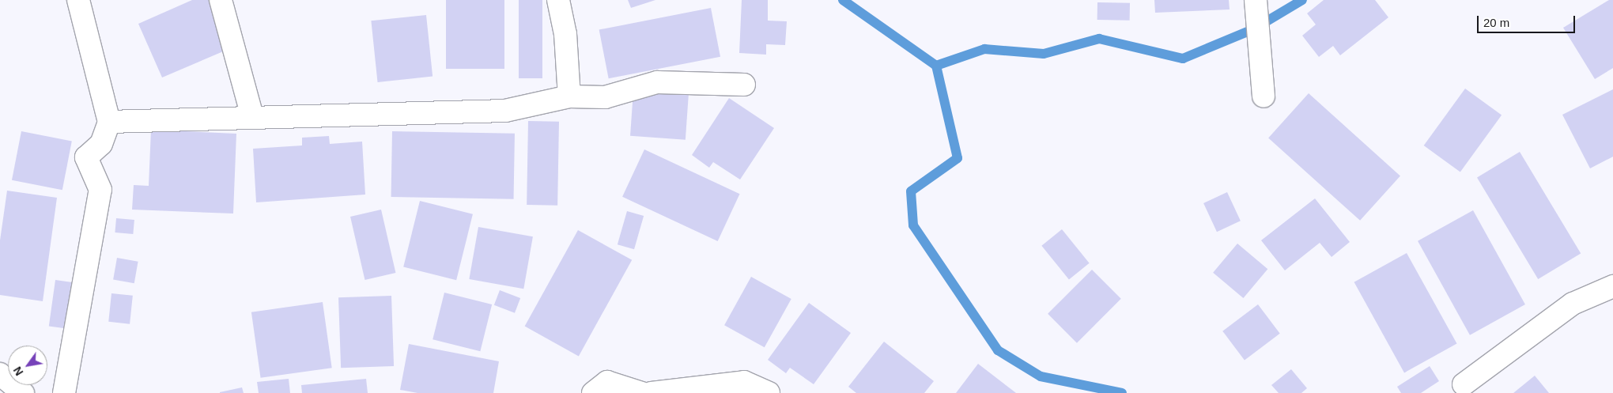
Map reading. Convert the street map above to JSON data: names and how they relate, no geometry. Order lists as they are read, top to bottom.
{
  "scale_bar": "20 m",
  "north": "bottom left"
}
